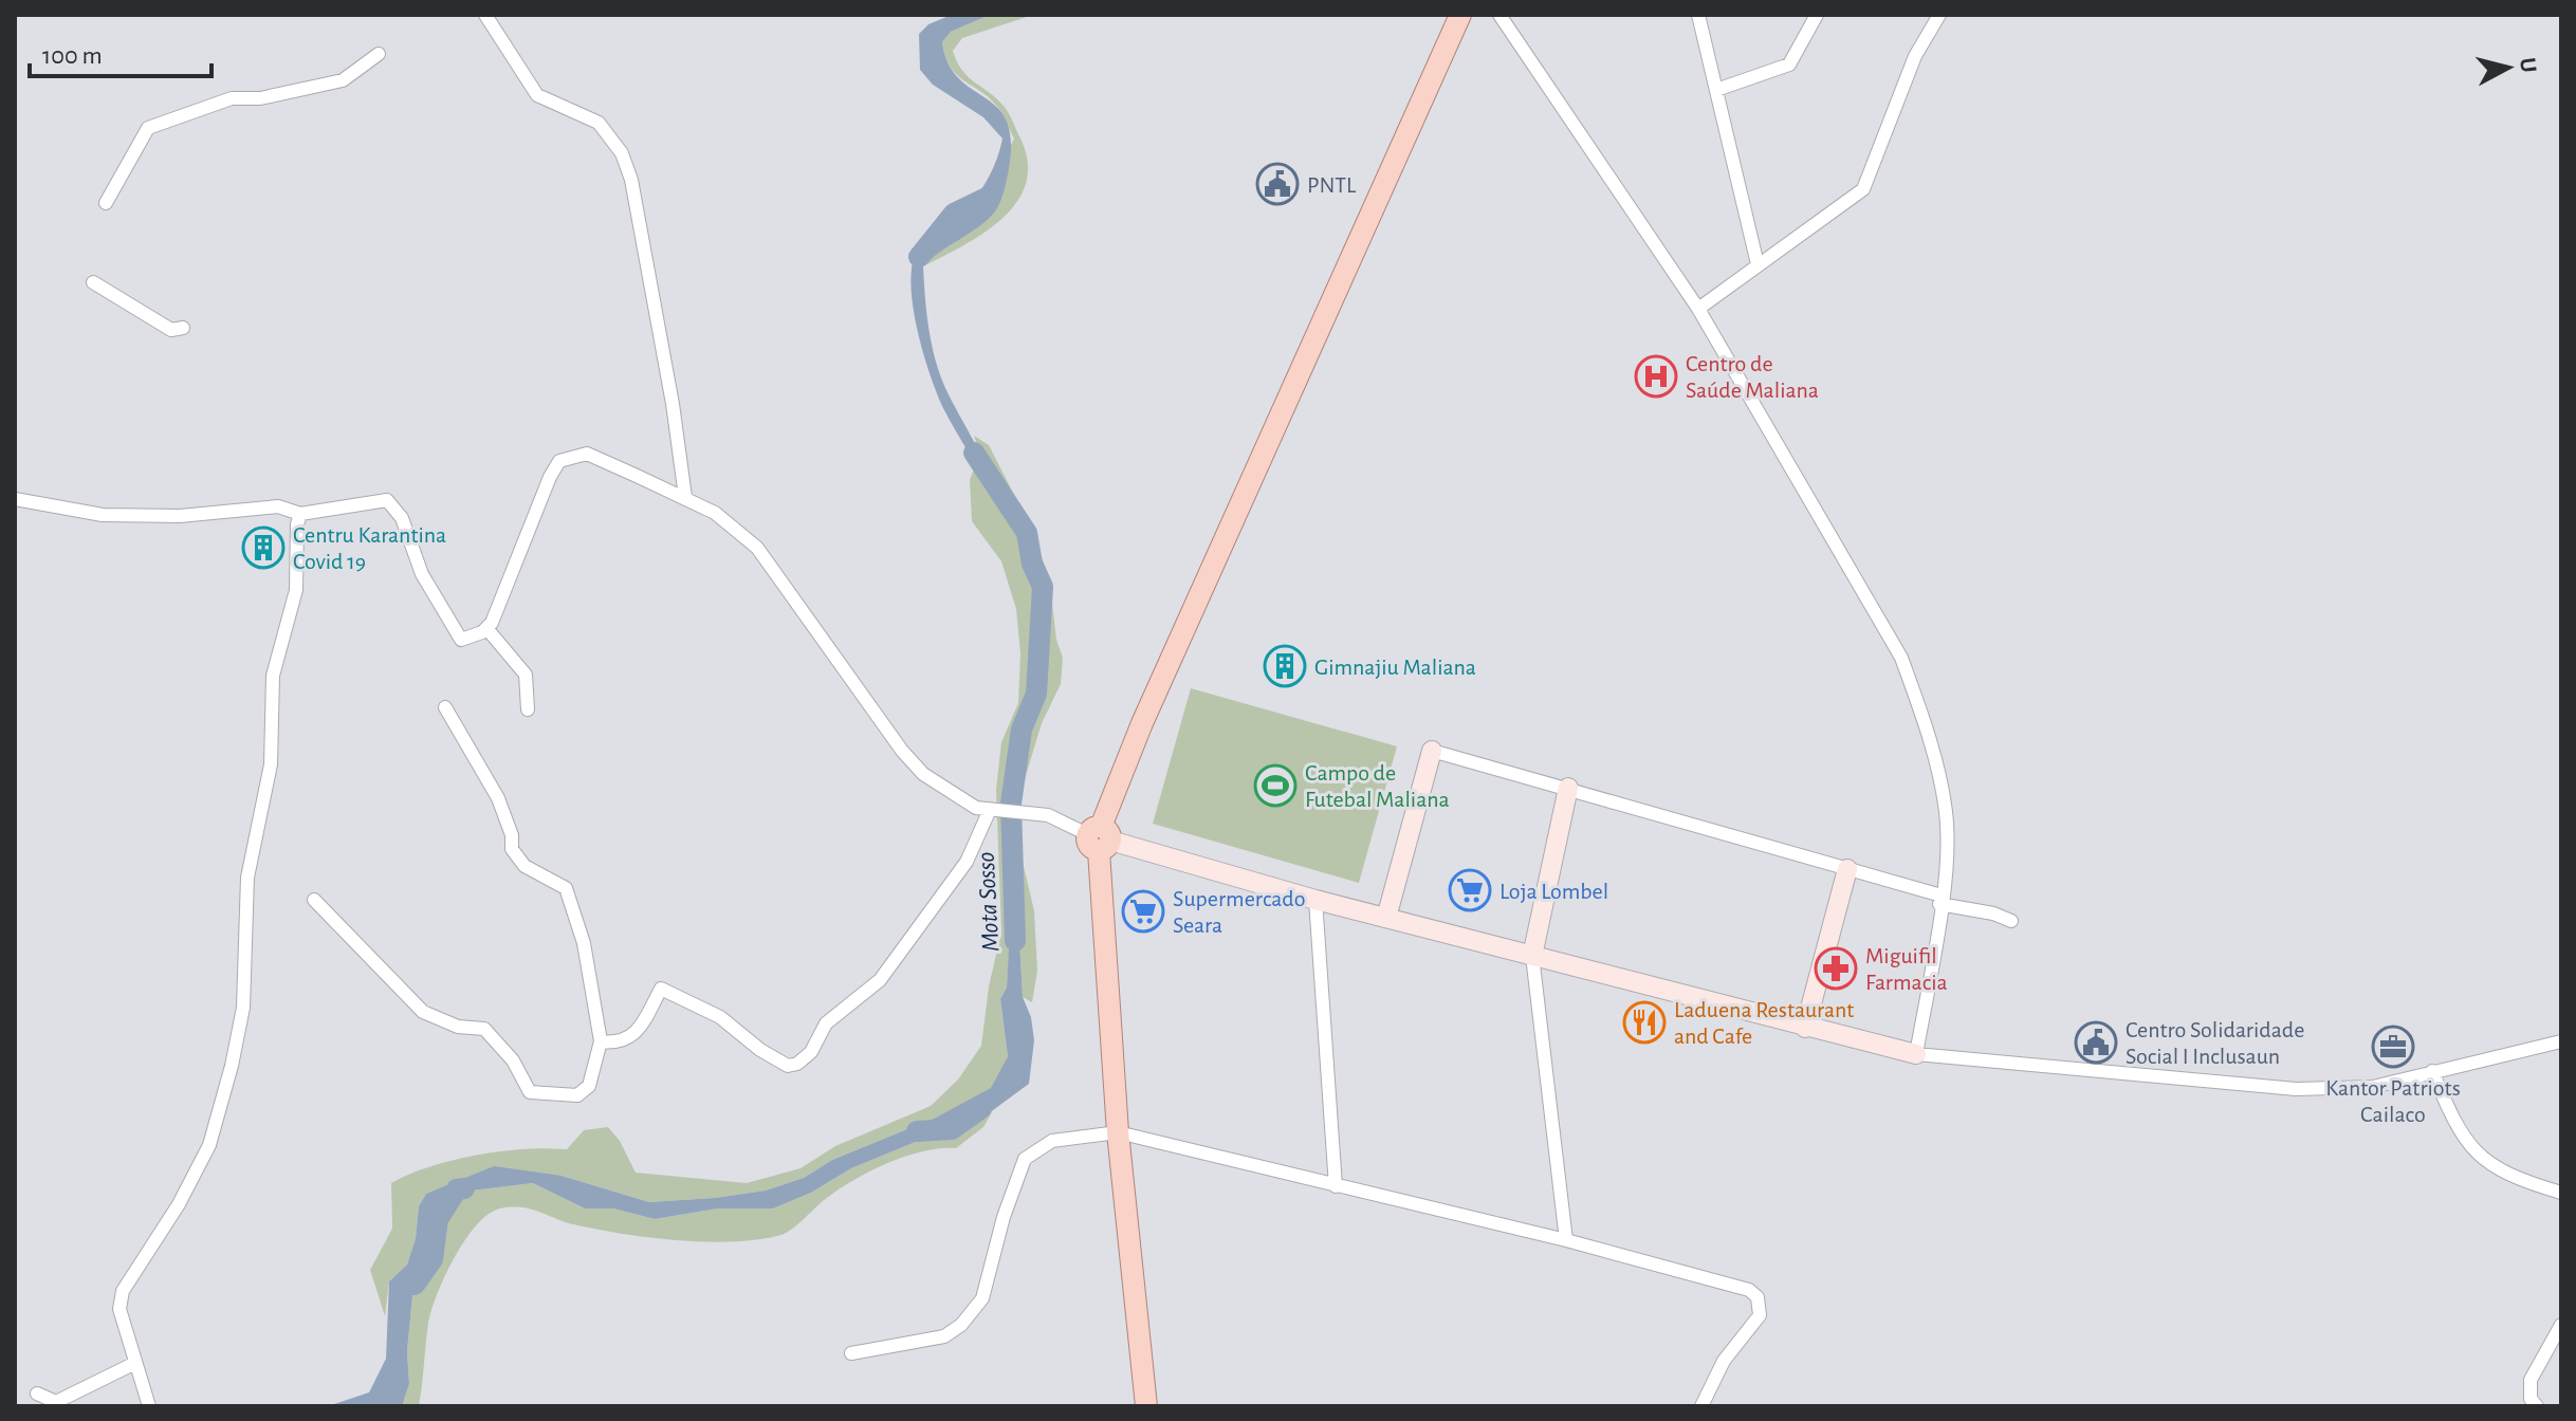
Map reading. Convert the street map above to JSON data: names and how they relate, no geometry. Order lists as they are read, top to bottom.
{
  "water": ["Mota Sosso"],
  "places": {
    "public building": ["PNTL", "Centro Solidaridade Social I Inclusaun"],
    "hospital": ["Centro de Saúde Maliana"],
    "building": ["Centru Karantina Covid 19", "Gimnajiu Maliana"],
    "sports": ["Campo de Futebal Maliana"],
    "supermarket": ["Loja Lombel", "Supermercado Seara"],
    "pharmacy": ["Miguifil Farmacia"],
    "restaurant": ["Laduena Restaurant and Cafe"],
    "office": ["Kantor Patriots Cailaco"]
  },
  "scale_bar": "100 m",
  "north": "right"
}
